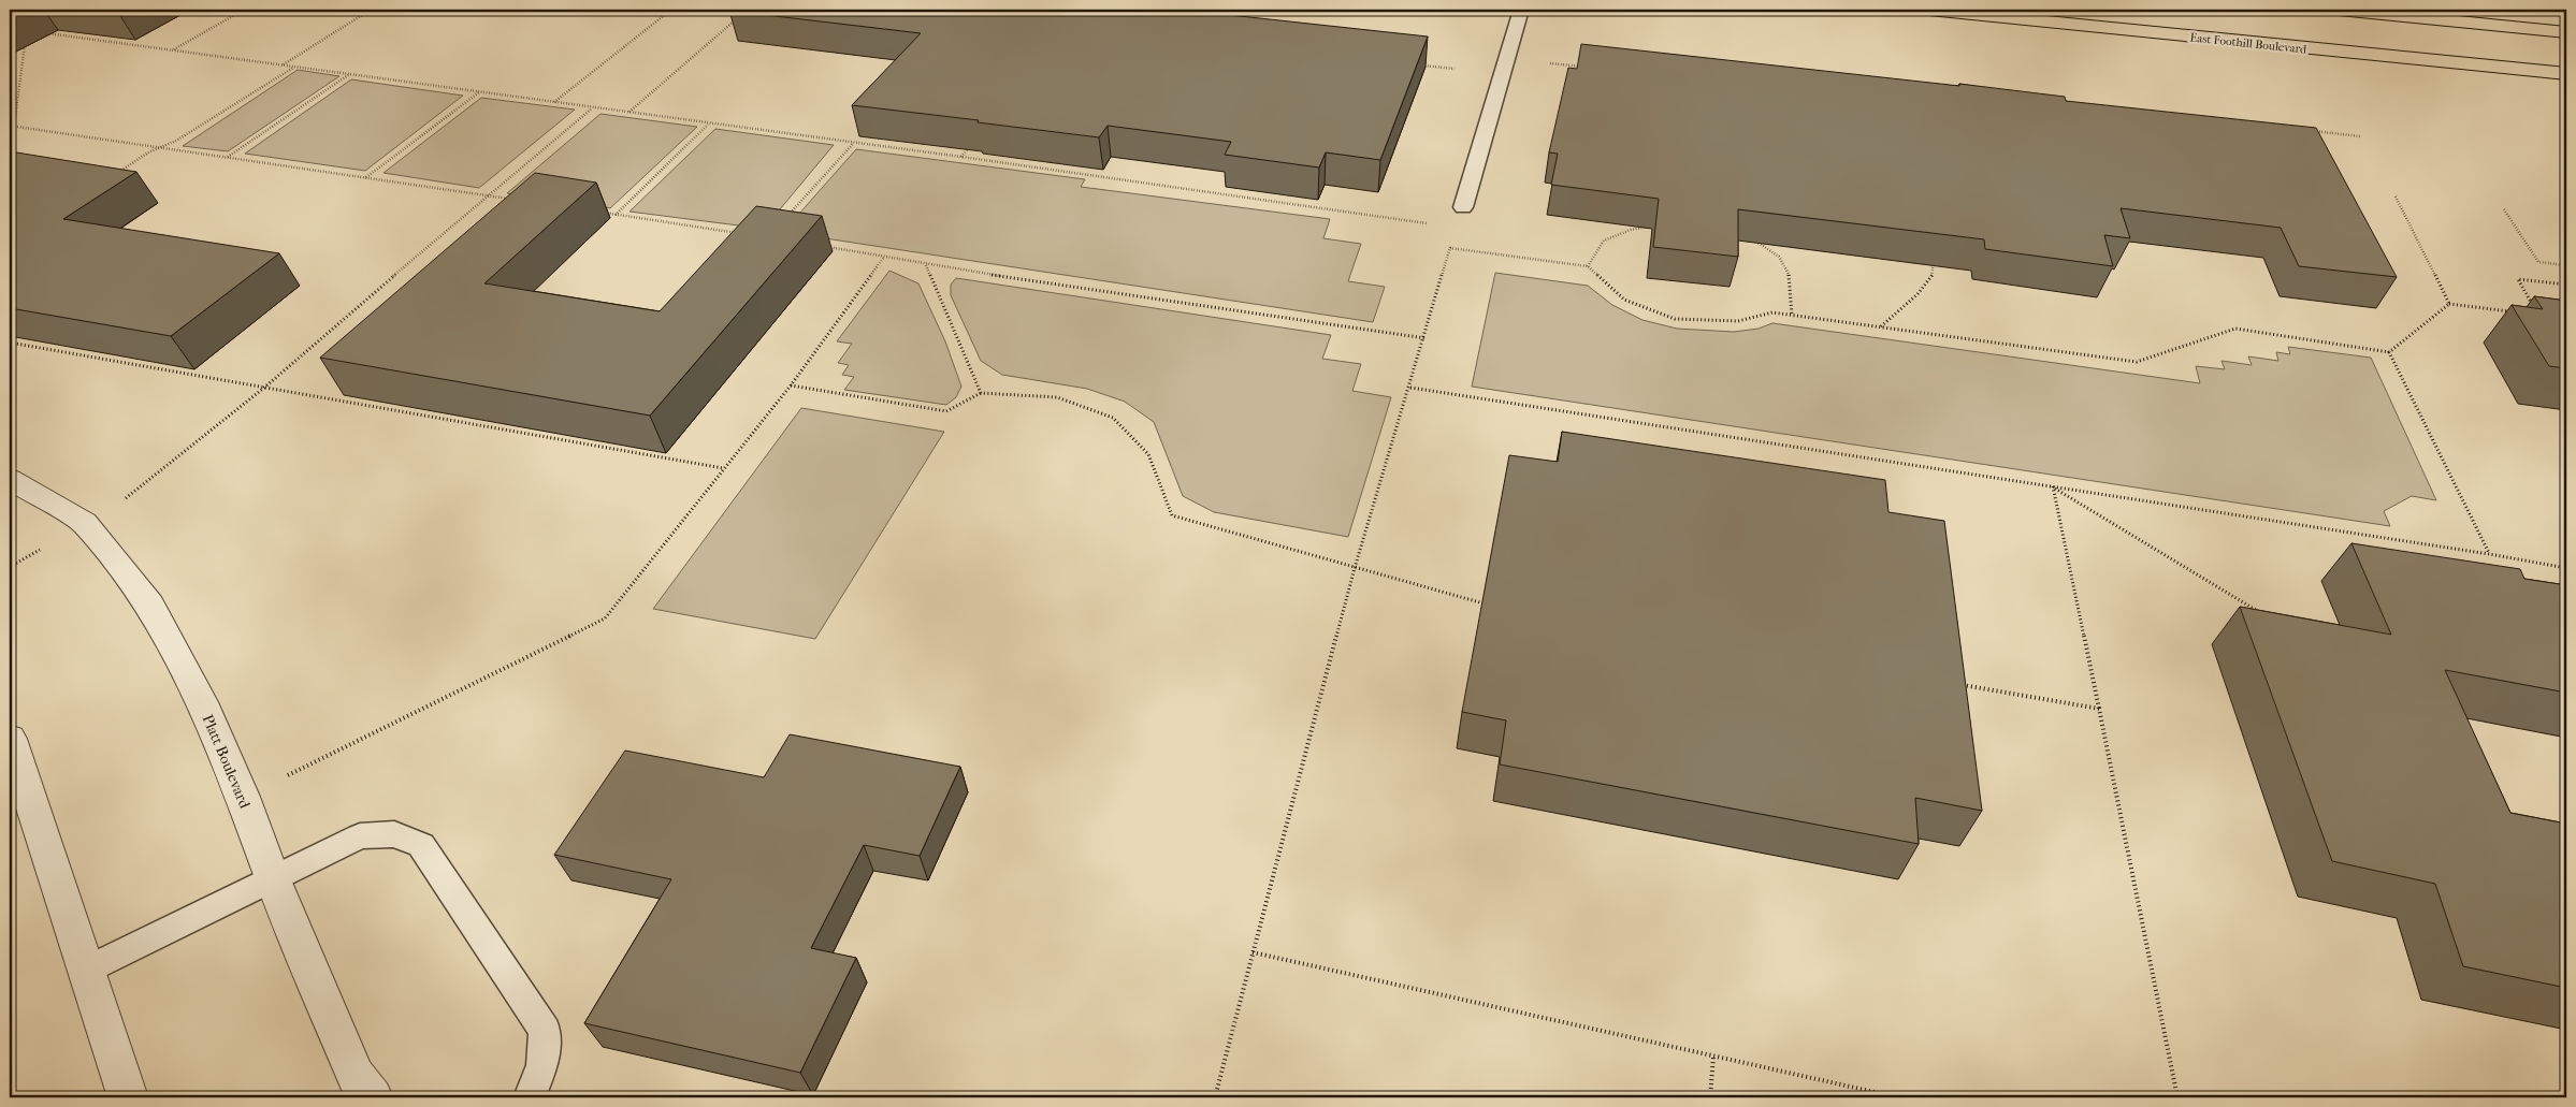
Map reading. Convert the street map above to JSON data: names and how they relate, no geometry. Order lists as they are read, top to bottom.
{
  "streets": {
    "main road": ["East Foothill Boulevard"],
    "street": ["Platt Boulevard"]
  }
}
